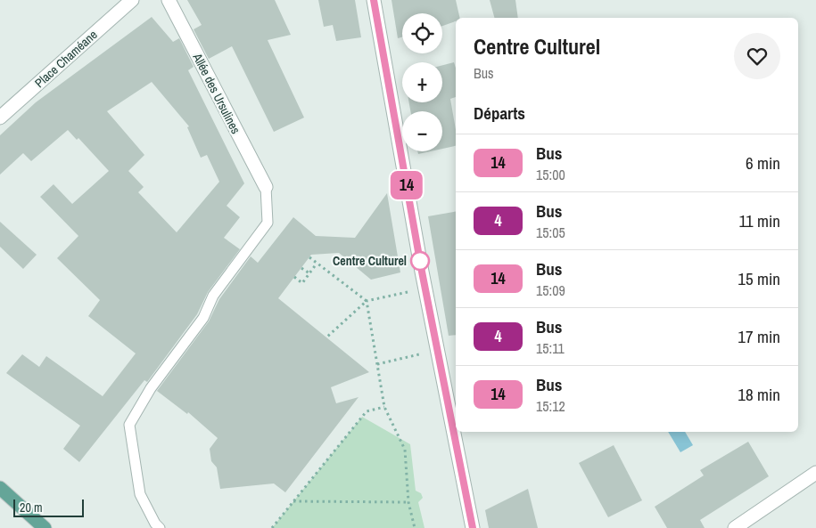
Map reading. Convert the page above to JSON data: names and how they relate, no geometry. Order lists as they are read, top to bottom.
{
  "streets": {
    "street": ["Place Chaméane", "Allée des Ursulines"]
  },
  "places": ["Centre Culturel"],
  "lines": ["bus line 14"],
  "scale_bar": "20 m",
  "page": {
    "on_map": "14",
    "map_buttons": ["+", "−"],
    "heading": [
      ["Centre Culturel", "Bus"],
      "Départs"
    ],
    "list": [
      {
        "mark": "14",
        "name": "Bus",
        "note": "15:00",
        "value": "6 min"
      },
      {
        "mark": "4",
        "name": "Bus",
        "note": "15:05",
        "value": "11 min"
      },
      {
        "mark": "14",
        "name": "Bus",
        "note": "15:09",
        "value": "15 min"
      },
      {
        "mark": "4",
        "name": "Bus",
        "note": "15:11",
        "value": "17 min"
      },
      {
        "mark": "14",
        "name": "Bus",
        "note": "15:12",
        "value": "18 min"
      }
    ],
    "scale": "20 m"
  }
}
